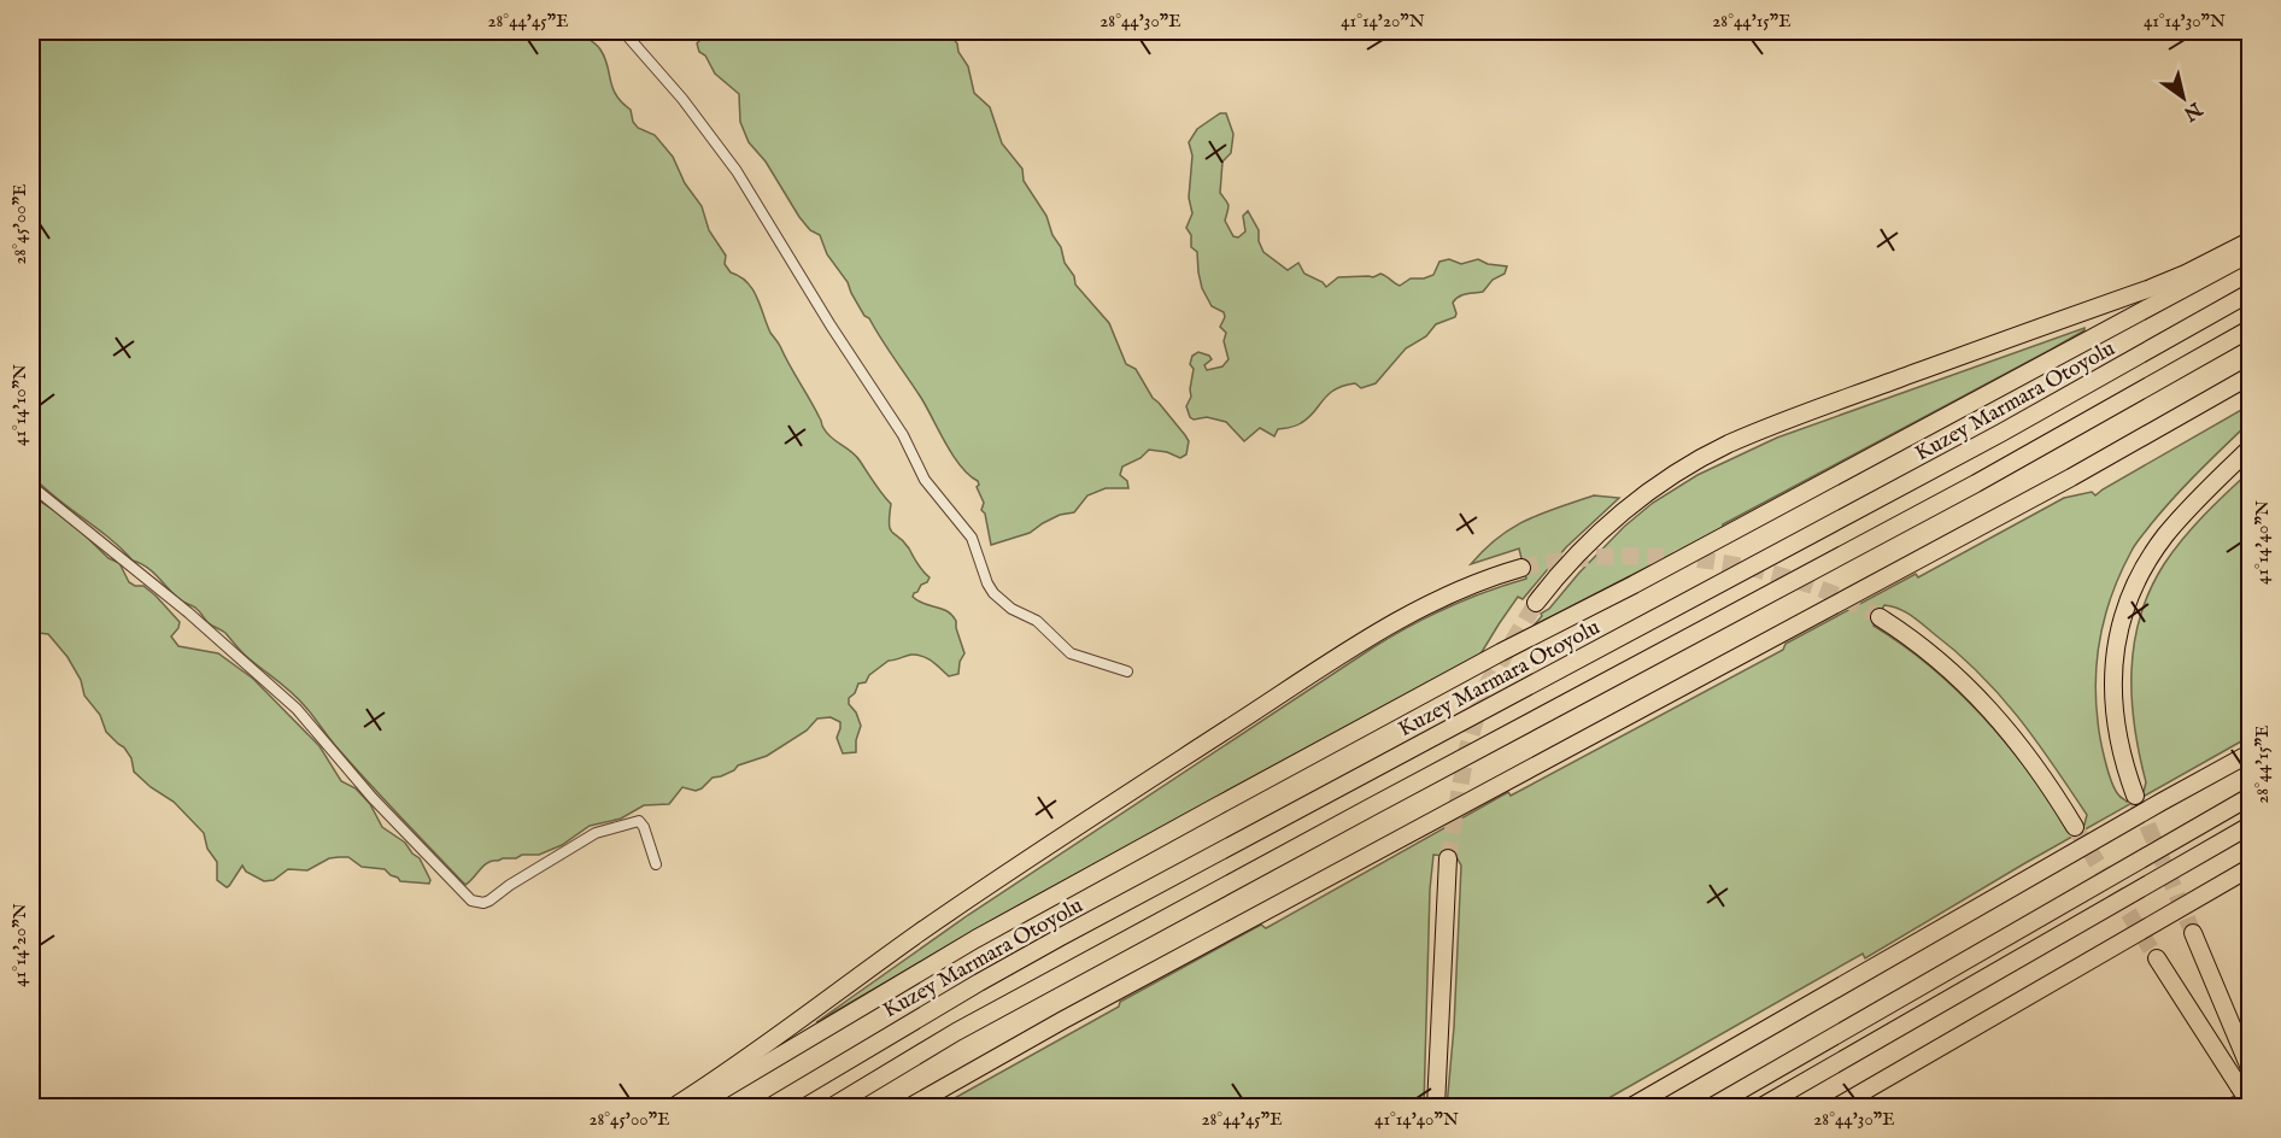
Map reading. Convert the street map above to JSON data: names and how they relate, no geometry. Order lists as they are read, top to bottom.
{
  "streets": {
    "highway": ["Kuzey Marmara Otoyolu"]
  },
  "north": "bottom right",
  "coordinates": [
    "28°44'45\"E",
    "28°44'30\"E",
    "41°14'20\"N",
    "28°44'15\"E",
    "41°14'30\"N",
    "28°45'00\"E",
    "41°14'10\"N",
    "41°14'40\"N"
  ]
}
